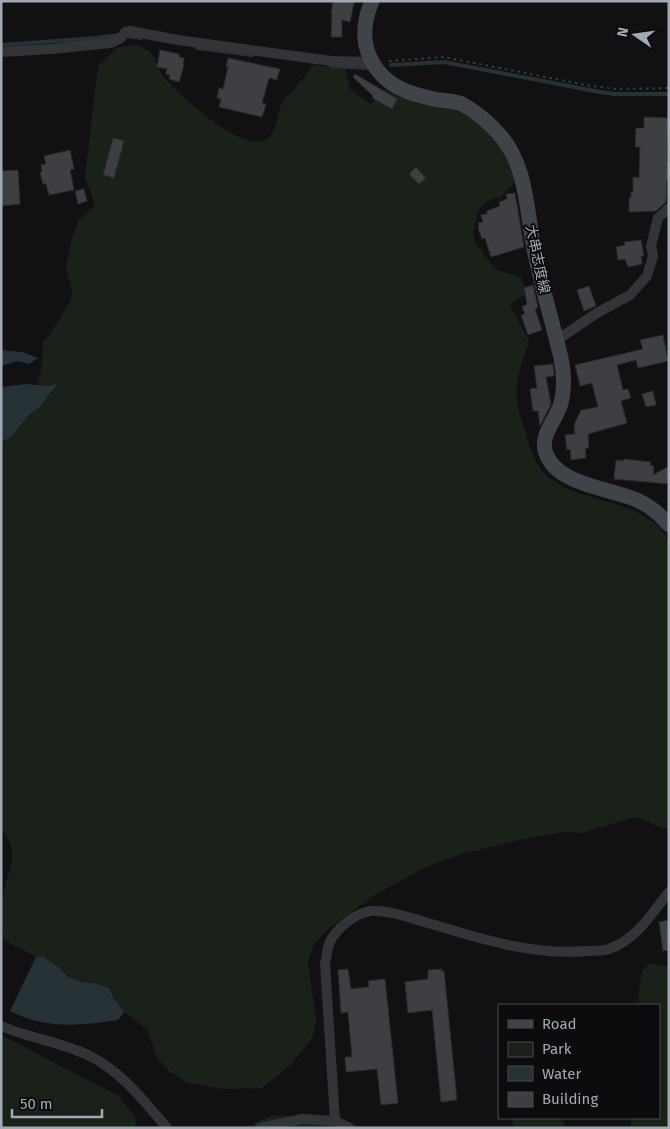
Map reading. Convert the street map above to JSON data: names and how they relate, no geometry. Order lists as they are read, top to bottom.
{
  "streets": {
    "main road": ["大串志度線"]
  },
  "legend": [
    "Road",
    "Park",
    "Water",
    "Building"
  ],
  "scale_bar": "50 m",
  "north": "left"
}
